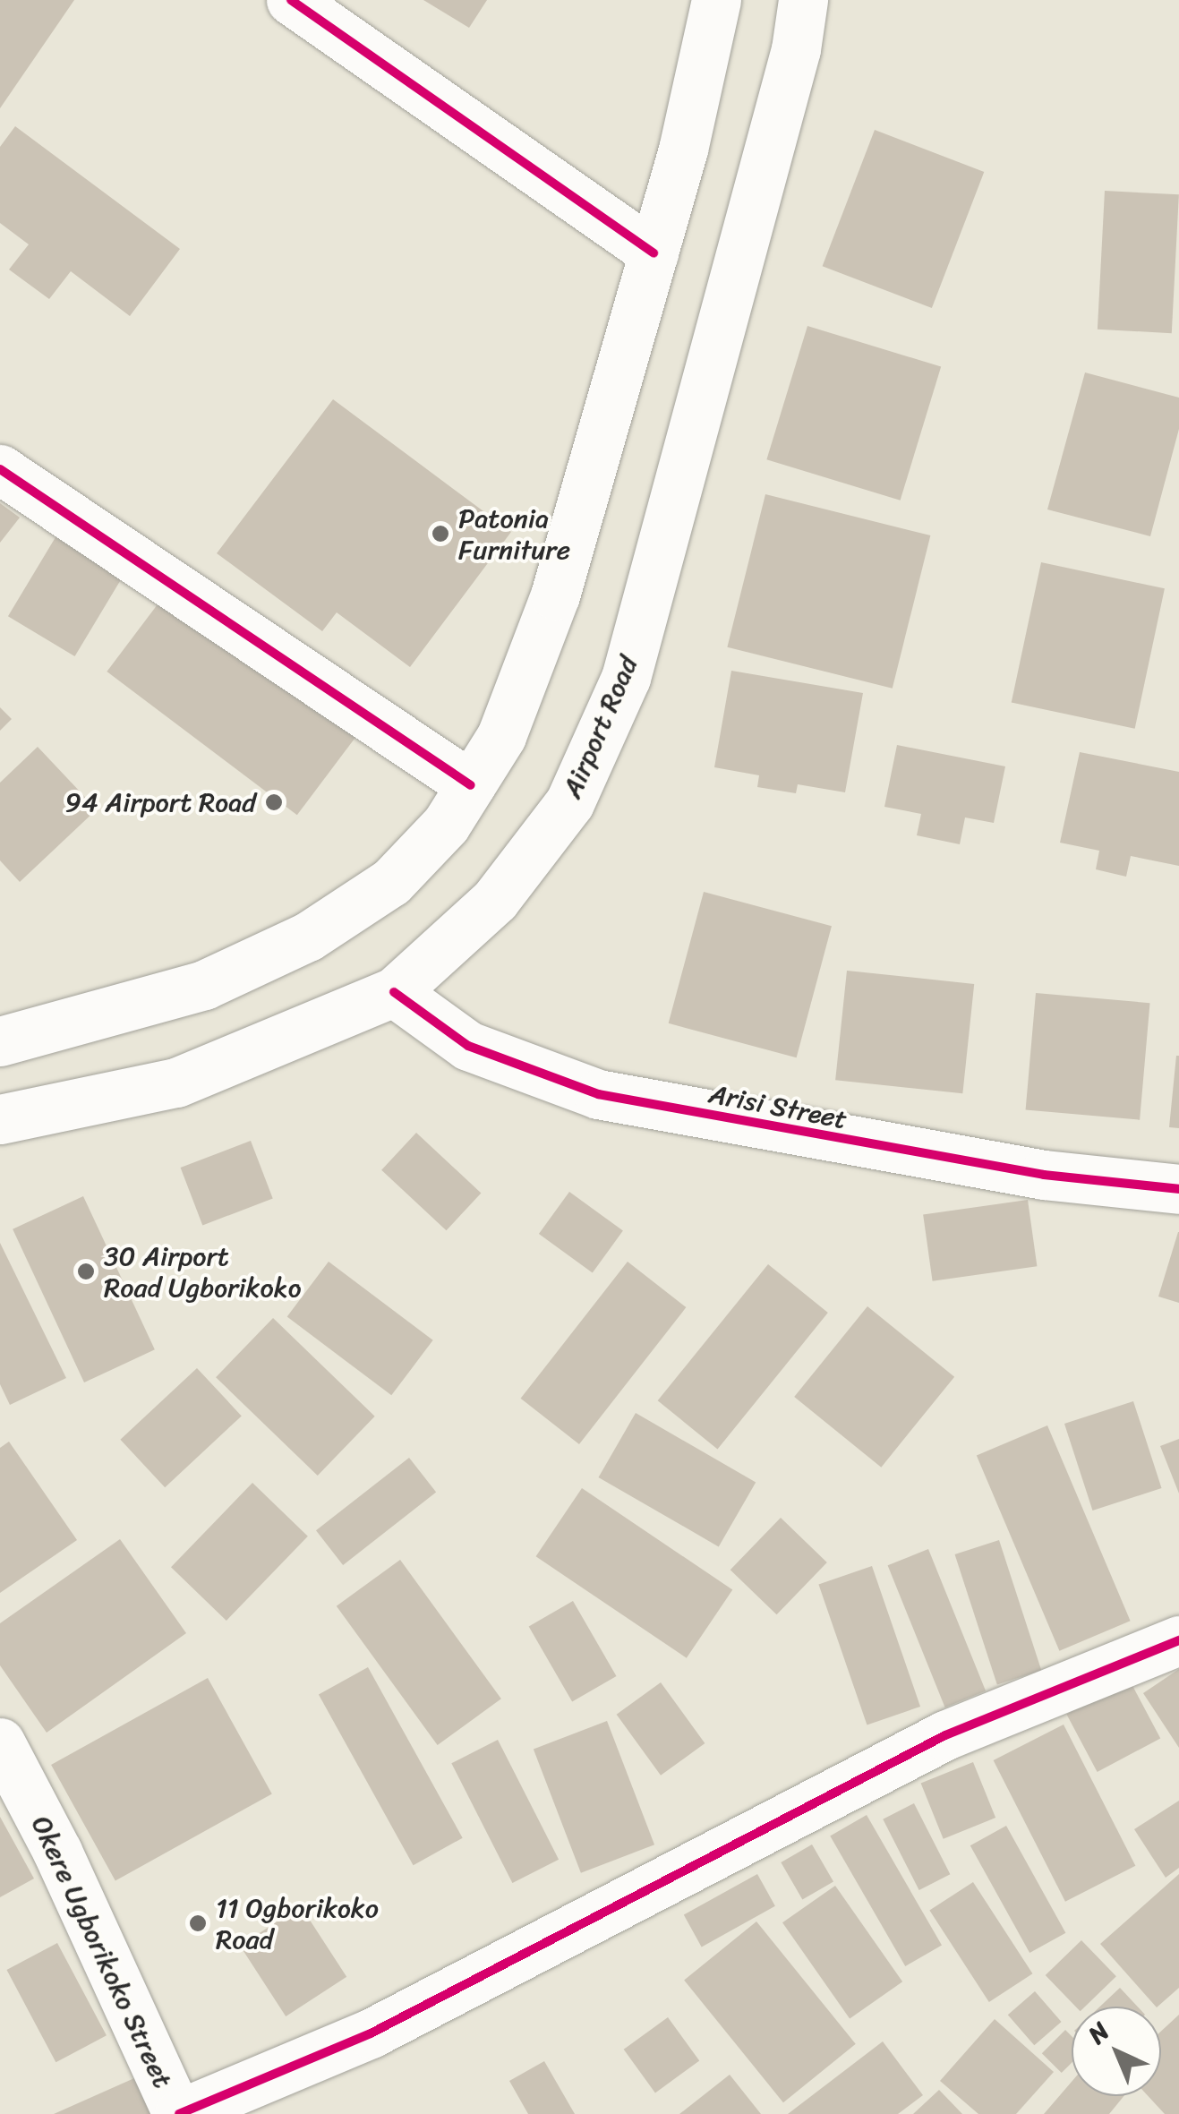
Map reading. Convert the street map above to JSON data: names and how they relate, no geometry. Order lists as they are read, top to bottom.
{
  "streets": {
    "street": ["Airport Road", "Arisi Street", "Okere Ugborikoko Street"]
  },
  "crossings": [
    ["Airport Road", "Arisi Street"]
  ],
  "places": [
    "Patonia Furniture",
    "94 Airport Road",
    "30 Airport Road Ugborikoko",
    "11 Ogborikoko Road"
  ],
  "north": "top left"
}
